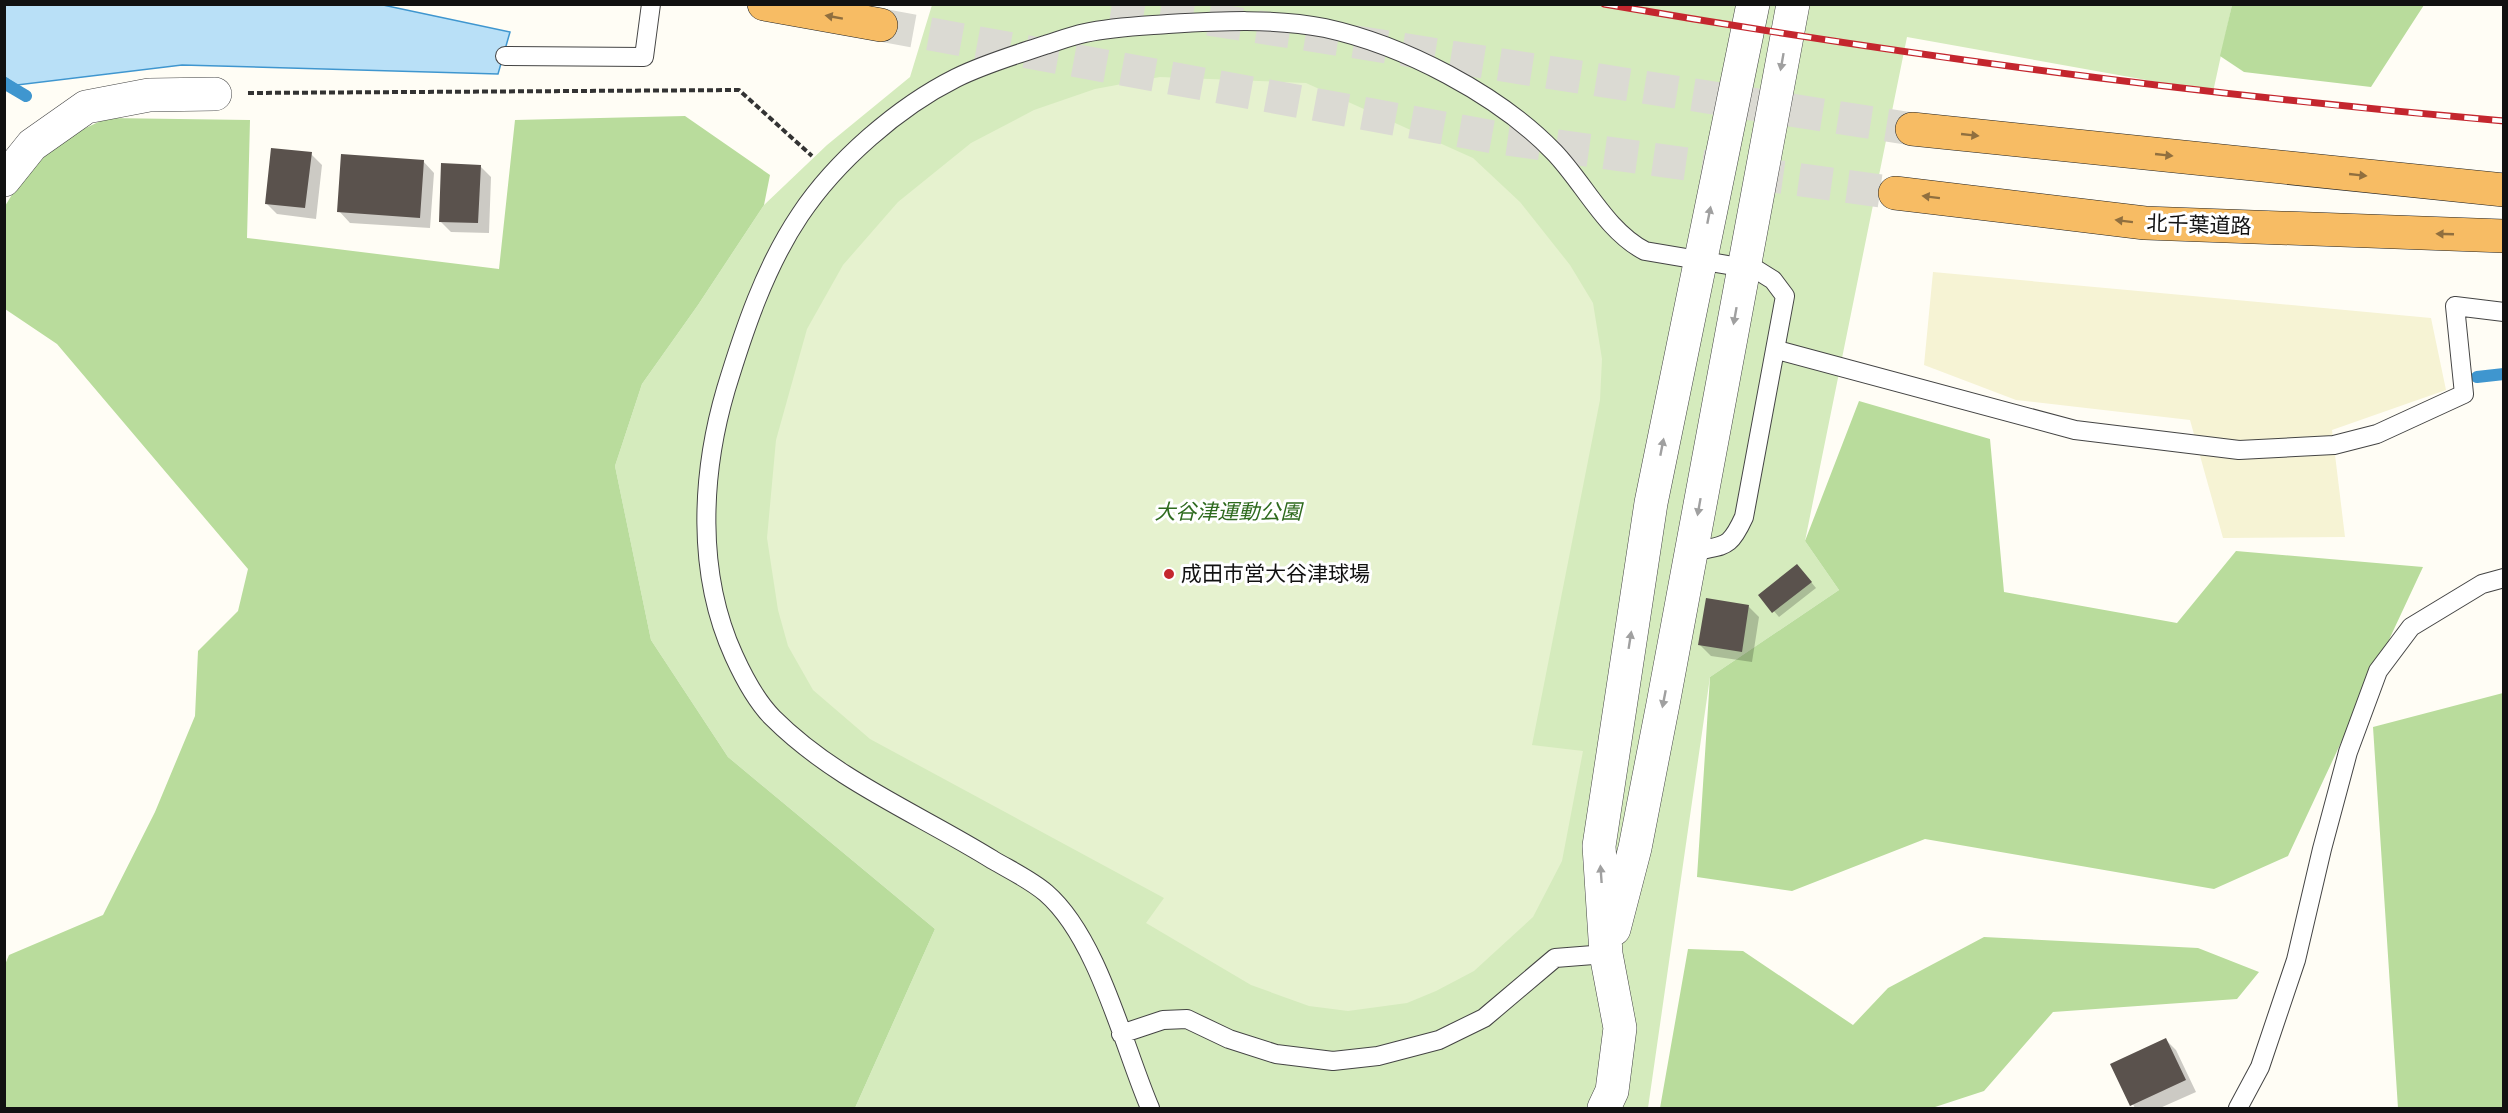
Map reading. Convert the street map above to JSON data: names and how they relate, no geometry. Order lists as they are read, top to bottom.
{
  "streets": {
    "highway": ["北千葉道路"]
  },
  "parks": ["大谷津運動公園"],
  "places": ["成田市営大谷津球場"]
}
